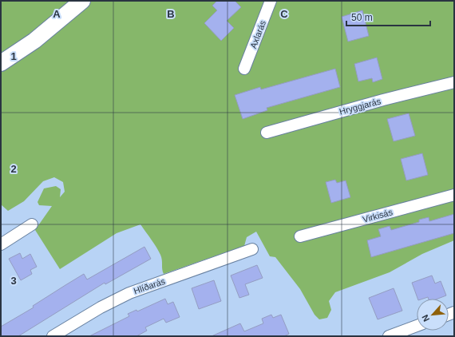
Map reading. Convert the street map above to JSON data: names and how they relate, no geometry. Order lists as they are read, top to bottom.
{
  "streets": {
    "street": [
      "Axlarás",
      "Hryggjarás",
      "Virkisás",
      "Hlíðarás"
    ]
  },
  "scale_bar": "50 m",
  "north": "bottom left",
  "grid": {
    "columns": ["A", "B", "C"],
    "rows": ["1", "2", "3"]
  }
}
